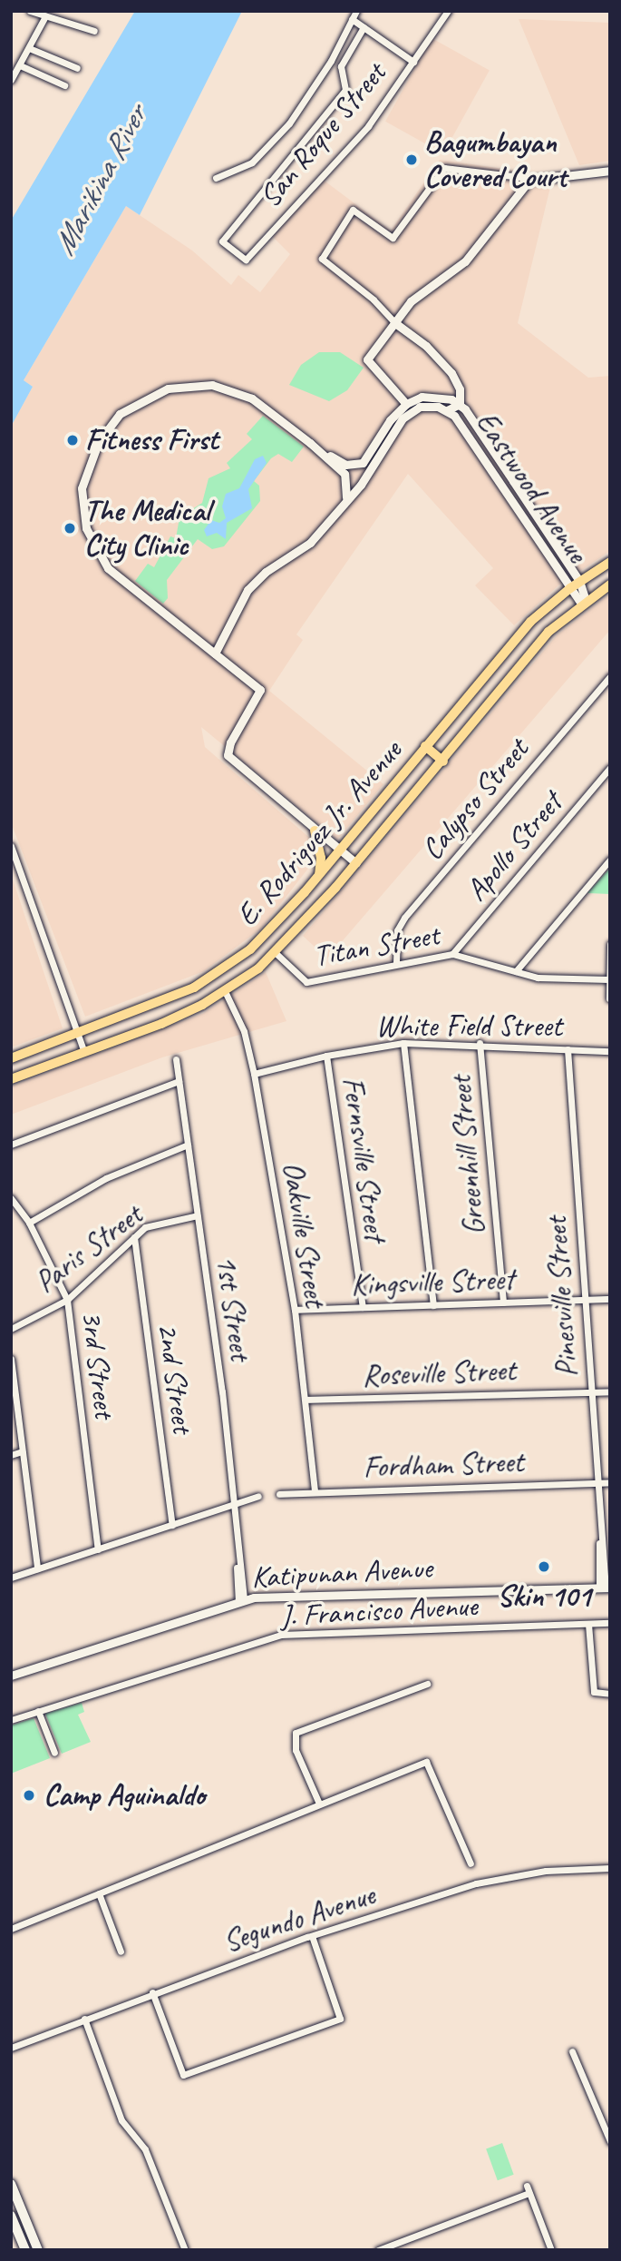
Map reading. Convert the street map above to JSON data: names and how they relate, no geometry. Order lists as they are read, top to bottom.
{
  "streets": {
    "main road": ["E. Rodriguez Jr. Avenue"],
    "street": [
      "San Roque Street",
      "Eastwood Avenue",
      "Calypso Street",
      "Apollo Street",
      "Titan Street",
      "White Field Street",
      "Greenhill Street",
      "Fernsville Street",
      "Oakville Street",
      "Paris Street",
      "Kingsville Street",
      "Pinesville Street",
      "1st Street",
      "3rd Street",
      "Roseville Street",
      "2nd Street",
      "Fordham Street",
      "Katipunan Avenue",
      "J. Francisco Avenue",
      "Segundo Avenue"
    ]
  },
  "crossings": [
    ["Eastwood Avenue", "E. Rodriguez Jr. Avenue"],
    ["Calypso Street", "Titan Street"],
    ["E. Rodriguez Jr. Avenue", "Titan Street"],
    ["E. Rodriguez Jr. Avenue", "Oakville Street"],
    ["Apollo Street", "Titan Street"],
    ["White Field Street", "Greenhill Street"],
    ["White Field Street", "Fernsville Street"],
    ["White Field Street", "Oakville Street"],
    ["White Field Street", "Pinesville Street"],
    ["Greenhill Street", "Kingsville Street"],
    ["Fernsville Street", "Kingsville Street"],
    ["Oakville Street", "Kingsville Street"],
    ["Oakville Street", "Roseville Street"],
    ["Oakville Street", "Fordham Street"],
    ["Paris Street", "1st Street"],
    ["Paris Street", "3rd Street"],
    ["Paris Street", "2nd Street"],
    ["Kingsville Street", "Pinesville Street"],
    ["Pinesville Street", "Roseville Street"],
    ["Pinesville Street", "Fordham Street"],
    ["Pinesville Street", "Katipunan Avenue"],
    ["1st Street", "Katipunan Avenue"]
  ],
  "water": ["Marikina River"],
  "places": [
    "Bagumbayan Covered Court",
    "Fitness First",
    "The Medical City Clinic",
    "Skin 101",
    "Camp Aguinaldo"
  ]
}
